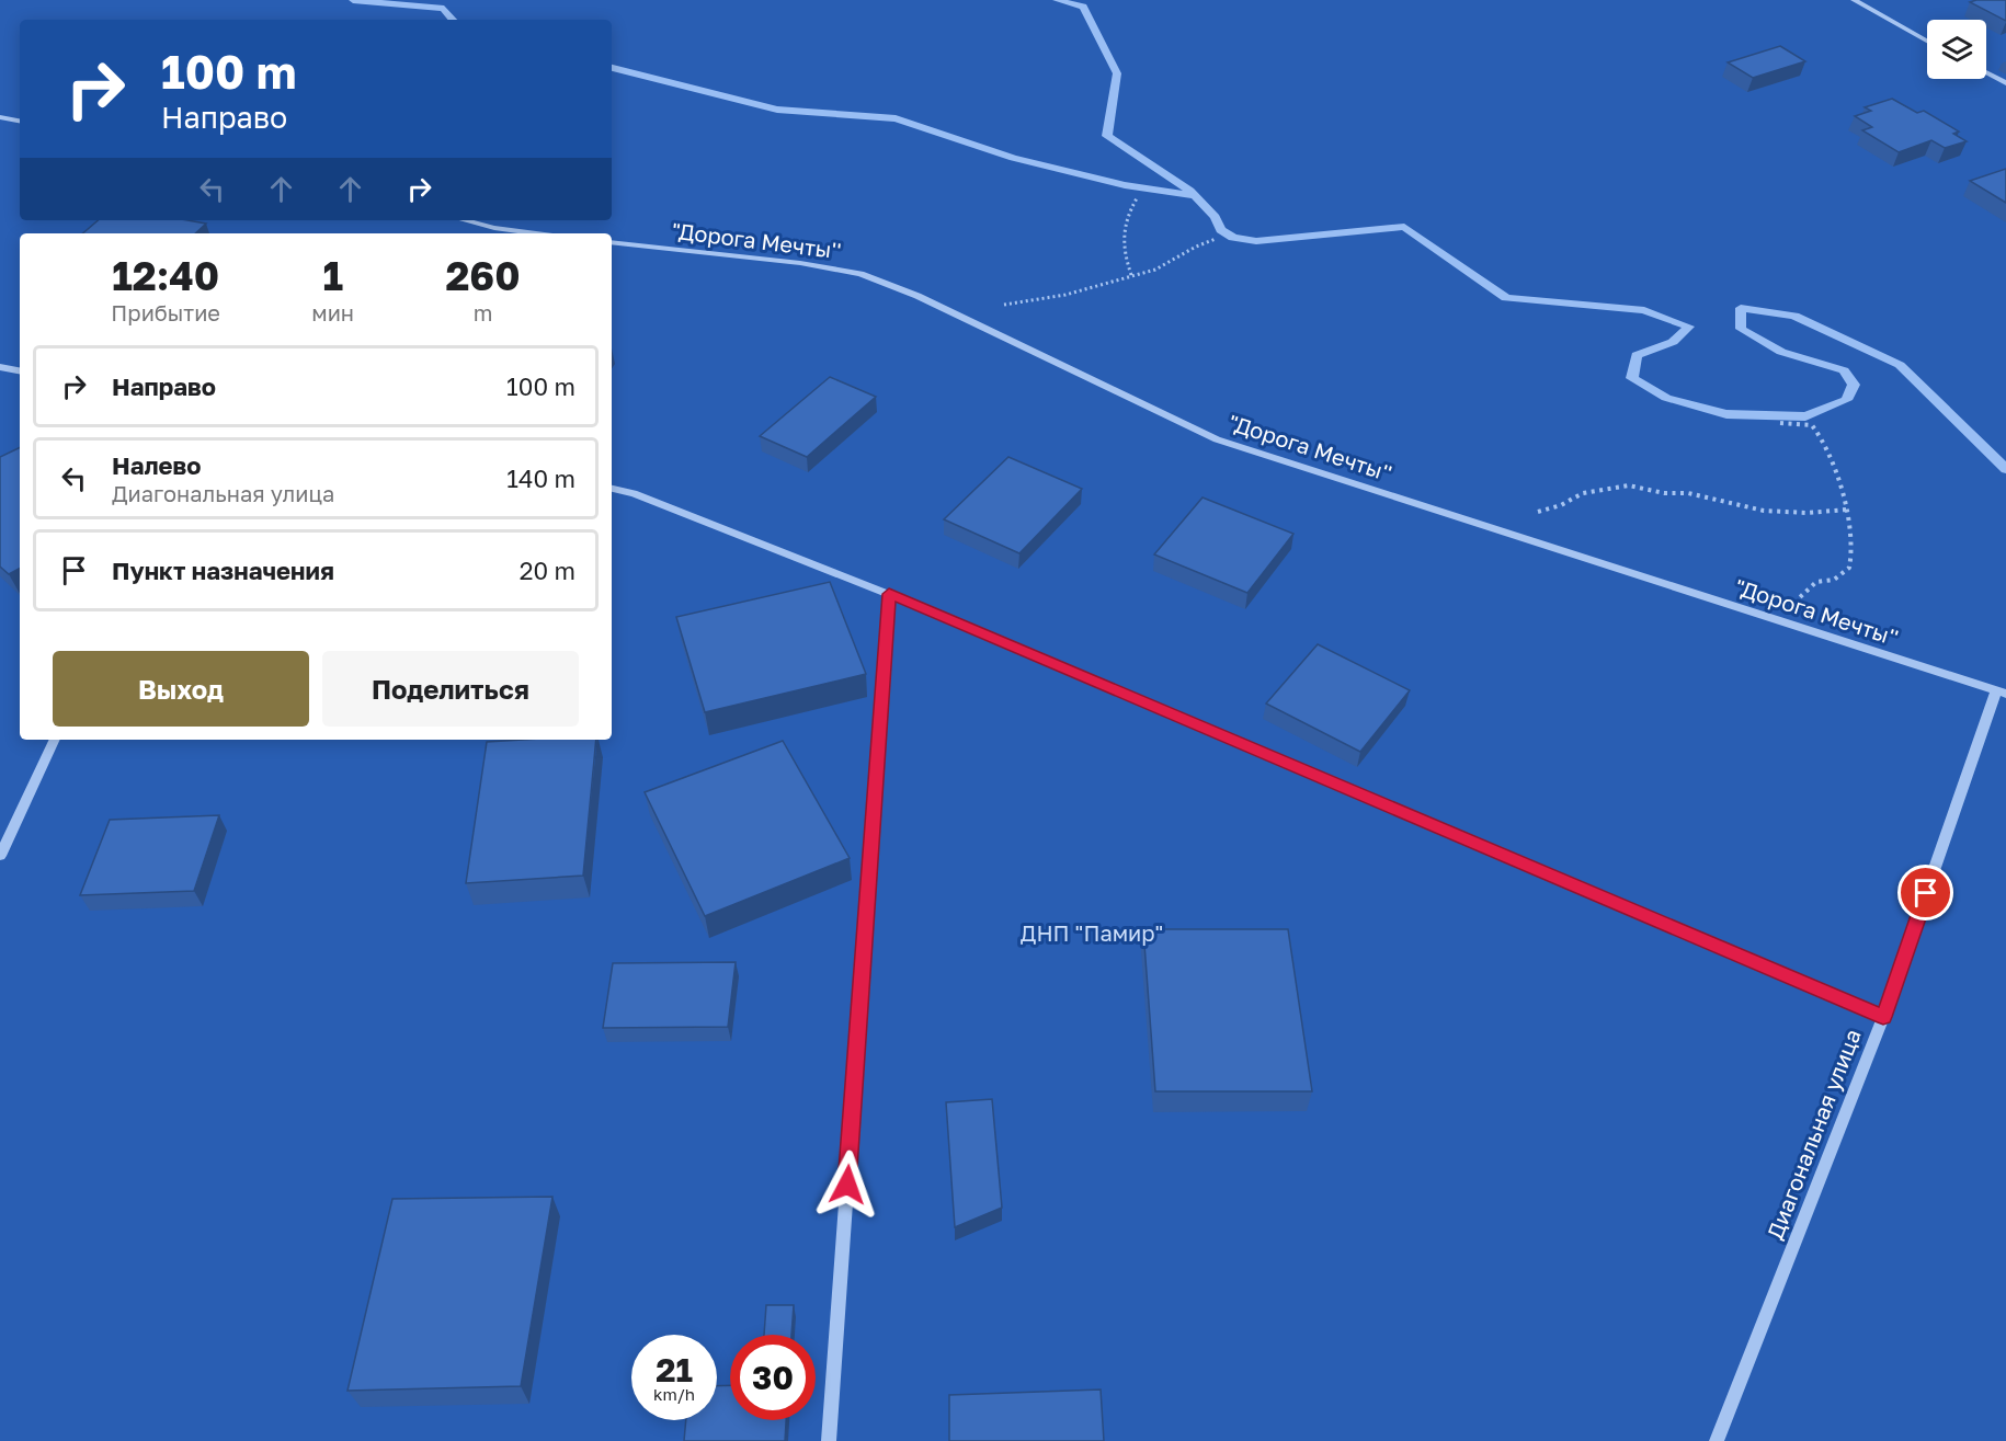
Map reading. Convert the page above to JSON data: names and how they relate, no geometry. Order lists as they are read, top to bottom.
{
  "streets": {
    "street": ["\"Дорога Мечты''", "Диагональная улица"]
  },
  "crossings": [
    ["\"Дорога Мечты''", "Диагональная улица"]
  ],
  "parks": ["ДНП \"Памир\""],
  "page": {
    "turn": ["100 m", "Направо"],
    "eta": [
      "12:40",
      "Прибытие",
      "1",
      "мин",
      "260",
      "m"
    ],
    "list": [
      {
        "name": "Направо",
        "value": "100 m"
      },
      {
        "name": "Налево",
        "note": "Диагональная улица",
        "value": "140 m"
      },
      {
        "name": "Пункт назначения",
        "value": "20 m"
      }
    ],
    "buttons": ["Выход", "Поделиться"],
    "speed": "21 km/h",
    "limit": "30"
  }
}
